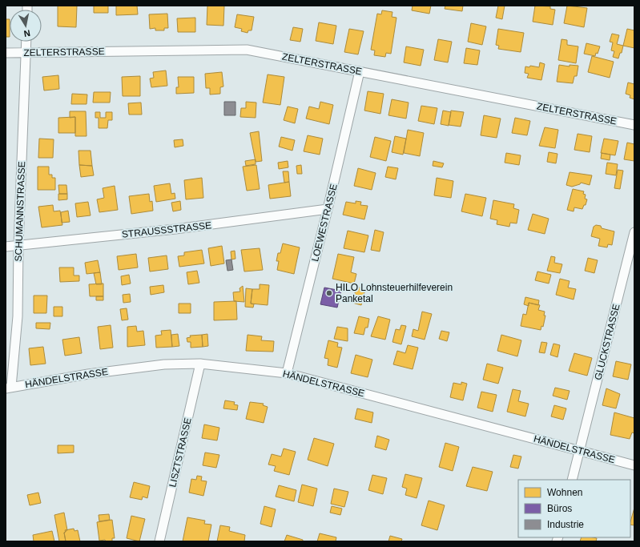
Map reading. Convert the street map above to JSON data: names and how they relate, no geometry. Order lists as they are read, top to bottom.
{
  "streets": {
    "street": [
      "ZELTERSTRASSE",
      "SCHUMANNSTRASSE",
      "LOEWESTRASSE",
      "STRAUSSSTRASSE",
      "GLUCKSTRASSE",
      "HÄNDELSTRASSE",
      "LISZTSTRASSE"
    ]
  },
  "crossings": [
    ["ZELTERSTRASSE", "SCHUMANNSTRASSE"],
    ["ZELTERSTRASSE", "LOEWESTRASSE"],
    ["SCHUMANNSTRASSE", "STRAUSSSTRASSE"],
    ["SCHUMANNSTRASSE", "HÄNDELSTRASSE"],
    ["LOEWESTRASSE", "STRAUSSSTRASSE"],
    ["LOEWESTRASSE", "HÄNDELSTRASSE"],
    ["GLUCKSTRASSE", "HÄNDELSTRASSE"],
    ["HÄNDELSTRASSE", "LISZTSTRASSE"]
  ],
  "places": ["HILO Lohnsteuerhilfeverein Panketal"],
  "legend": ["Wohnen", "Büros", "Industrie"],
  "north": "bottom"
}
